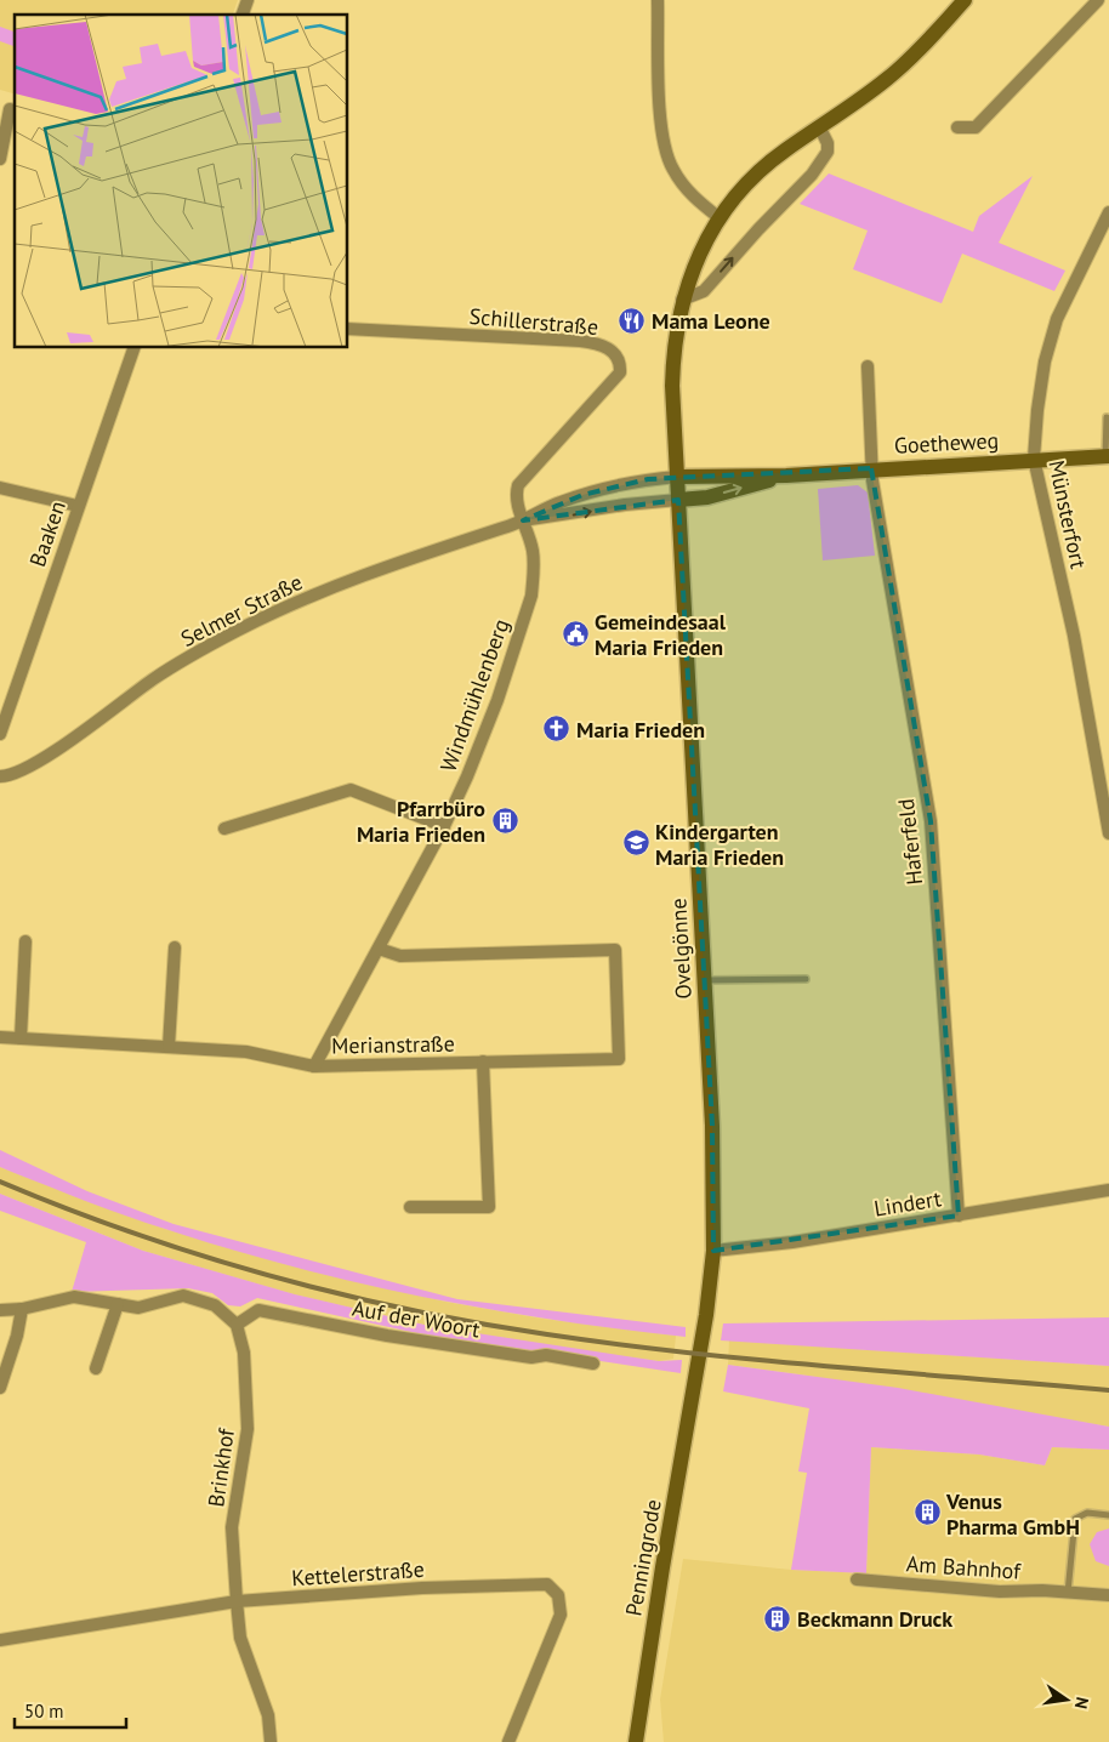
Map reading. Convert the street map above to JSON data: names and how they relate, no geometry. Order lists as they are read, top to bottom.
{
  "streets": {
    "main road": ["Goetheweg", "Ovelgönne", "Penningrode"],
    "street": [
      "Schillerstraße",
      "Münsterfort",
      "Baaken",
      "Selmer Straße",
      "Windmühlenberg",
      "Haferfeld",
      "Merianstraße",
      "Lindert",
      "Auf der Woort",
      "Brinkhof",
      "Am Bahnhof",
      "Kettelerstraße"
    ]
  },
  "crossings": [
    ["Schillerstraße", "Selmer Straße"],
    ["Schillerstraße", "Windmühlenberg"],
    ["Goetheweg", "Münsterfort"],
    ["Goetheweg", "Selmer Straße"],
    ["Goetheweg", "Haferfeld"],
    ["Goetheweg", "Ovelgönne"],
    ["Selmer Straße", "Windmühlenberg"],
    ["Selmer Straße", "Ovelgönne"],
    ["Windmühlenberg", "Merianstraße"],
    ["Haferfeld", "Lindert"],
    ["Ovelgönne", "Lindert"],
    ["Ovelgönne", "Penningrode"],
    ["Auf der Woort", "Brinkhof"],
    ["Brinkhof", "Kettelerstraße"]
  ],
  "places": {
    "restaurant": ["Mama Leone"],
    "public building": ["Gemeindesaal Maria Frieden"],
    "church": ["Maria Frieden"],
    "building": ["Pfarrbüro Maria Frieden", "Venus Pharma GmbH", "Beckmann Druck"],
    "school or university": ["Kindergarten Maria Frieden"]
  },
  "scale_bar": "50 m",
  "north": "right"
}
